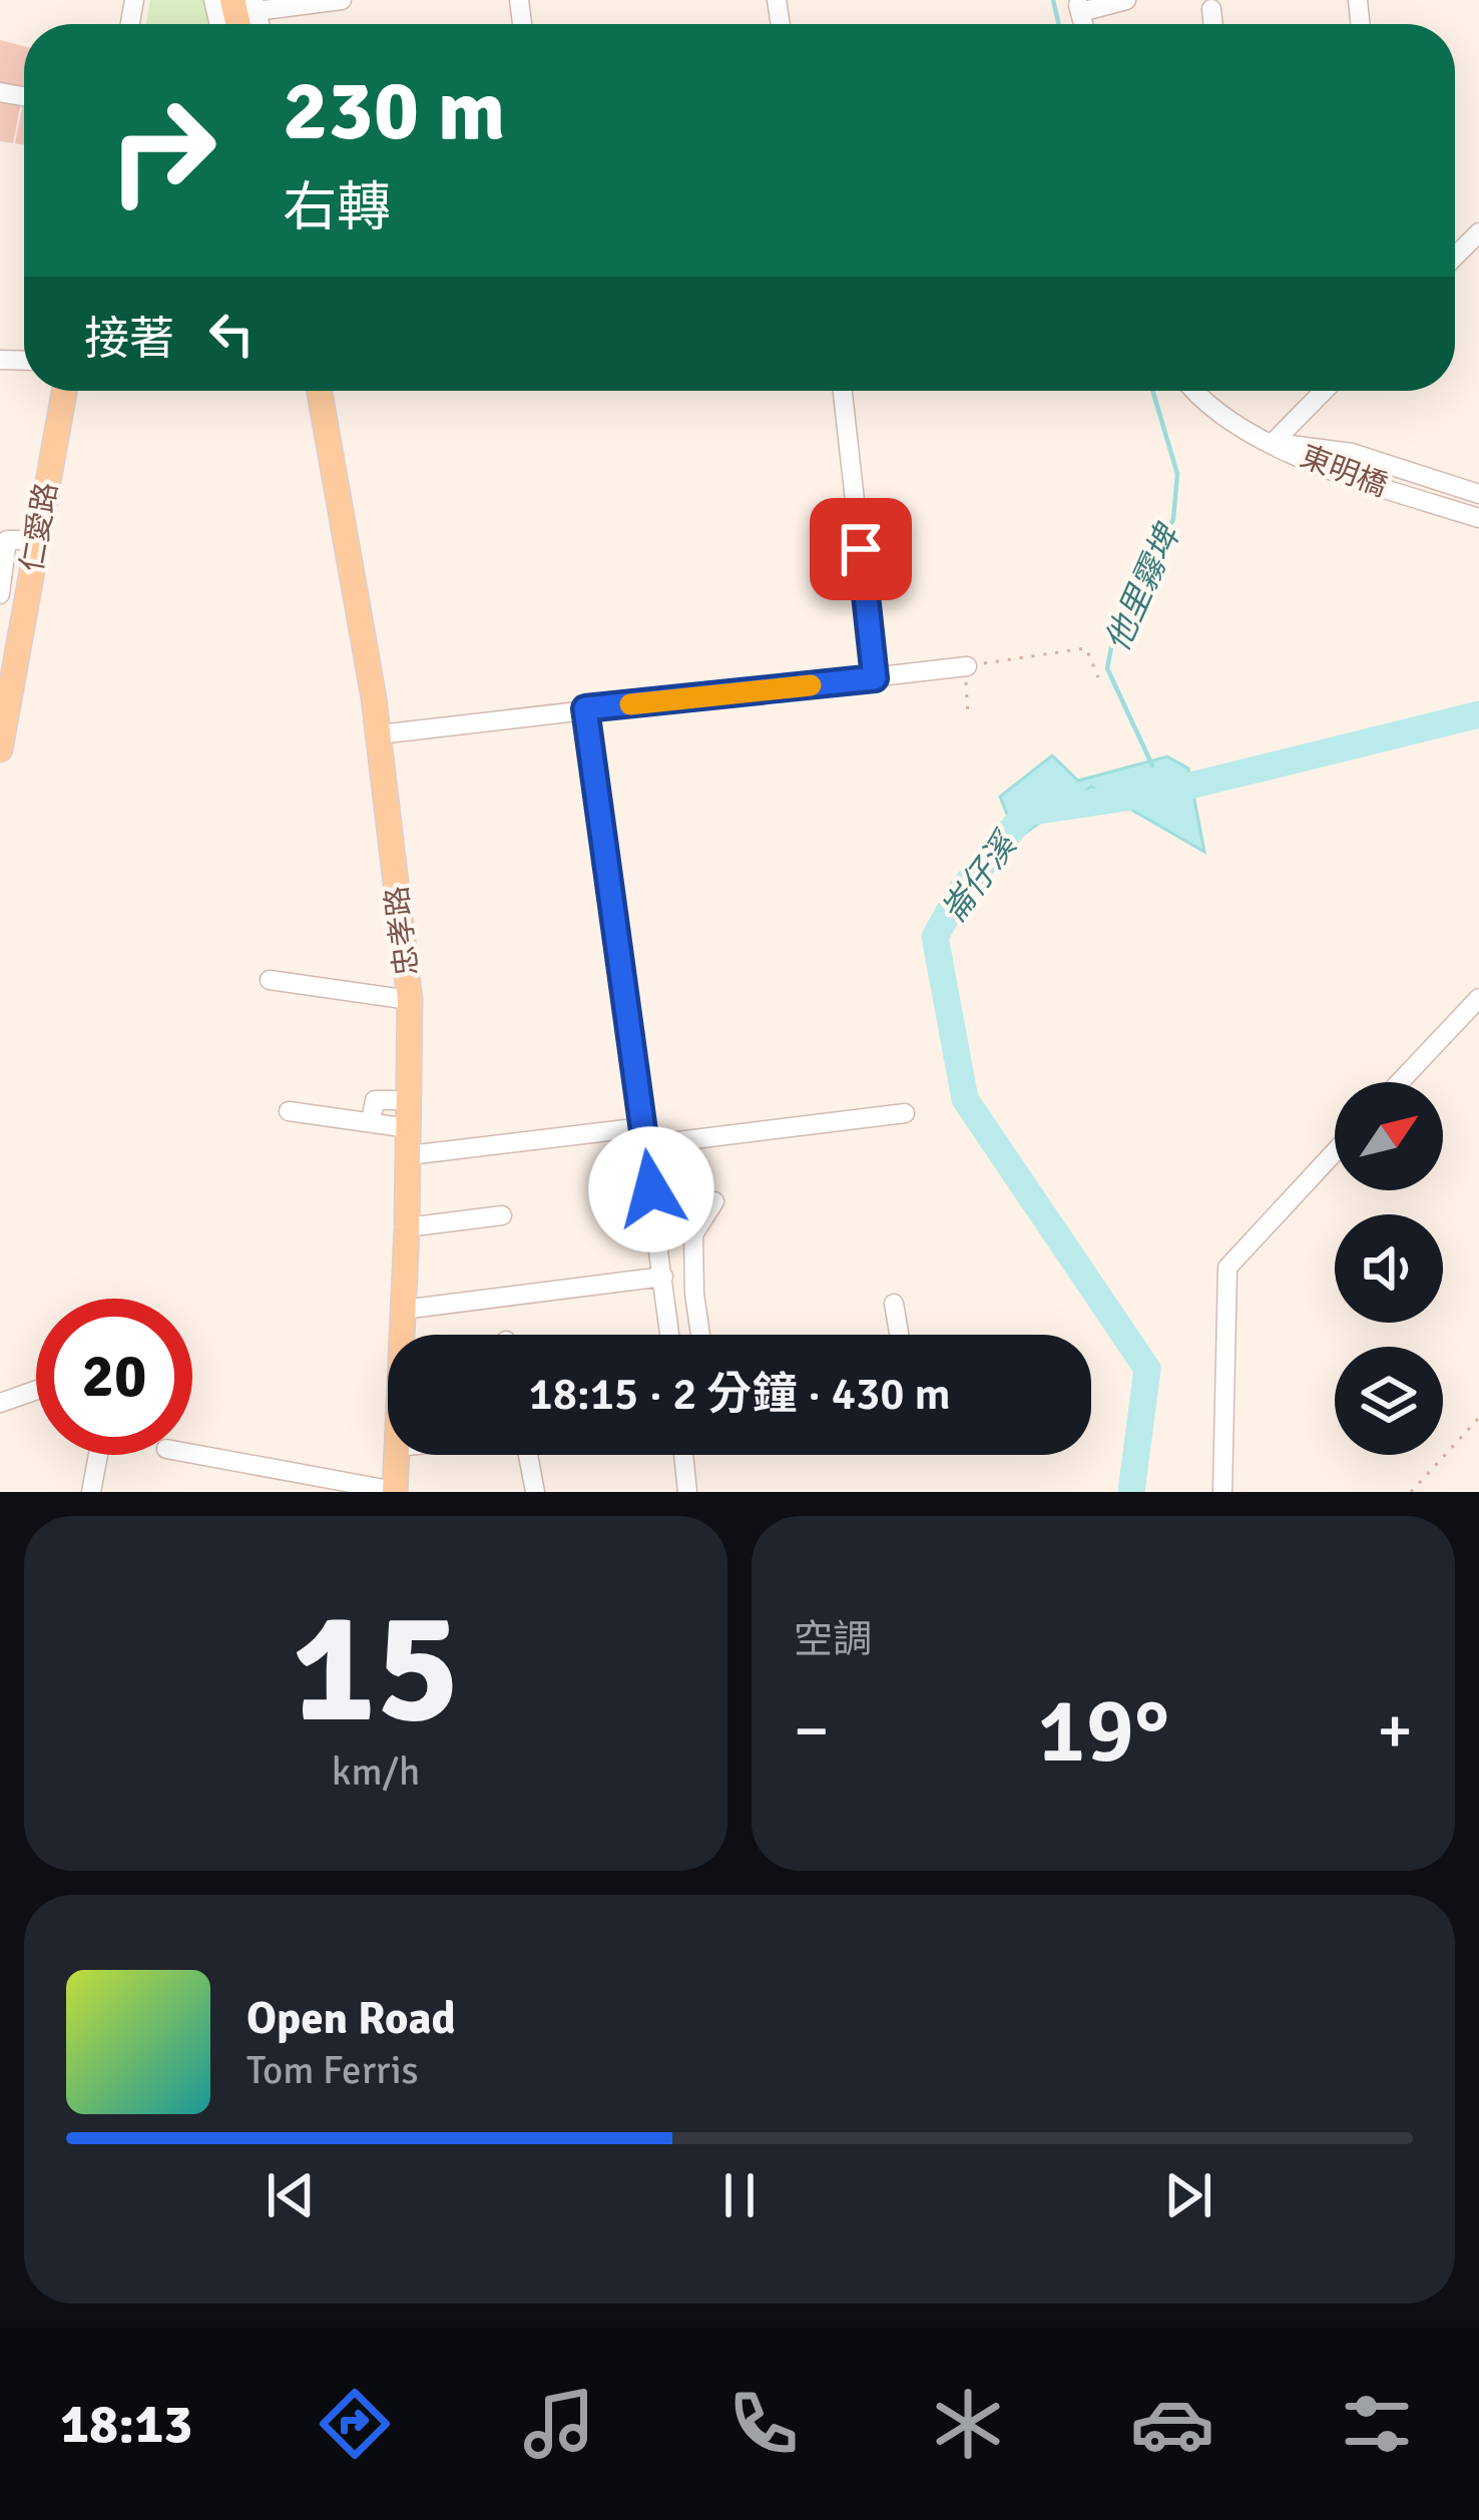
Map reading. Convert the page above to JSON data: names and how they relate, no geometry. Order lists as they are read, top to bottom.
{
  "streets": {
    "main road": ["仁愛路", "忠孝路"],
    "street": ["東明橋"]
  },
  "water": ["他里霧埤", "崙仔溪"],
  "north": "top right",
  "page": {
    "turn": ["230 m", "右轉"],
    "then": "接著",
    "limit": "20",
    "trip": "18:15 · 2 分鐘 · 430 m",
    "tile": [
      ["15", "km/h"],
      "空調"
    ],
    "heat": ["−", "19°", "+"],
    "song": ["Open Road", "Tom Ferris"],
    "tabs": "18:13"
  }
}
